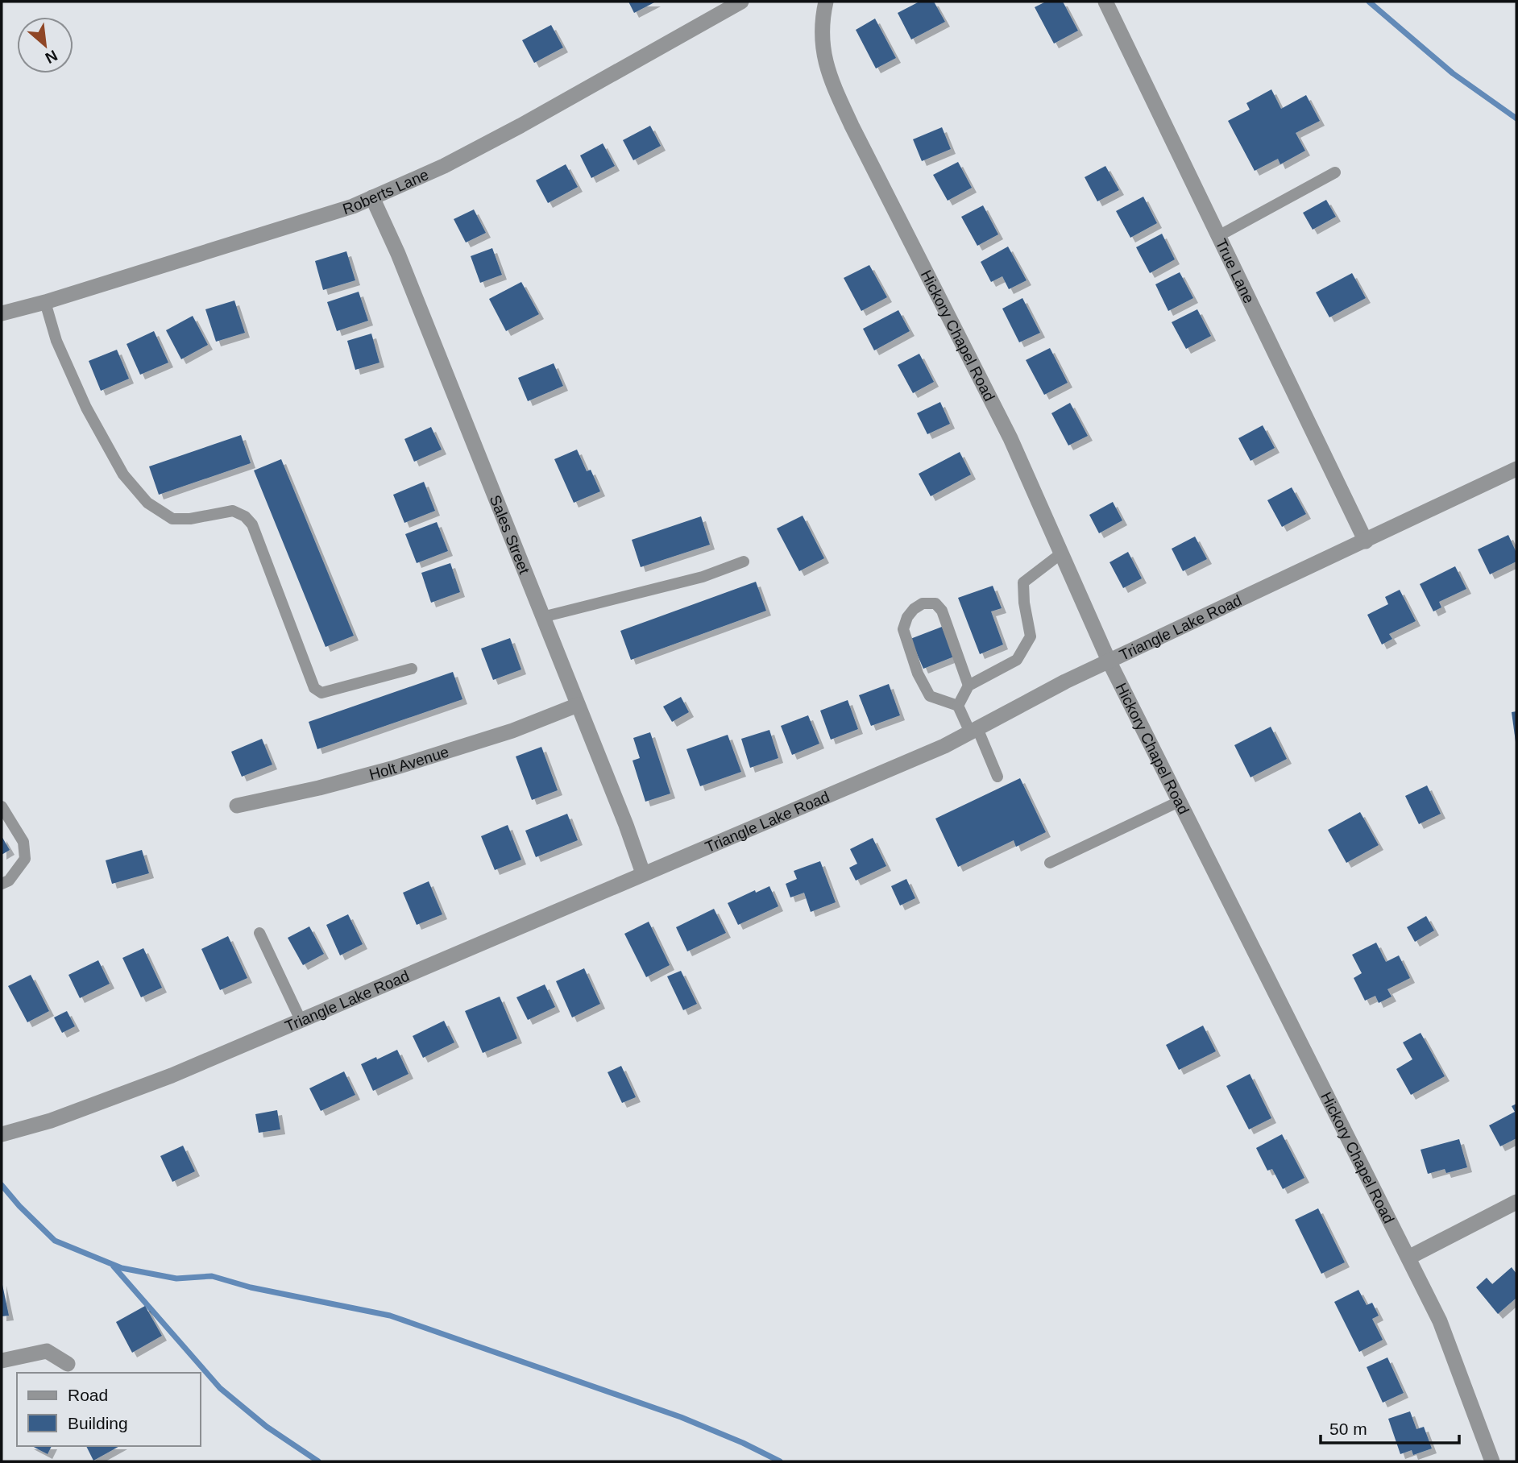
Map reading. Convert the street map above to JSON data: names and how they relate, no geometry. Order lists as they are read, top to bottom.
{
  "streets": {
    "street": [
      "Roberts Lane",
      "True Lane",
      "Hickory Chapel Road",
      "Sales Street",
      "Triangle Lake Road",
      "Holt Avenue"
    ]
  },
  "crossings": [
    ["Roberts Lane", "Sales Street"],
    ["True Lane", "Triangle Lake Road"],
    ["Hickory Chapel Road", "Triangle Lake Road"],
    ["Sales Street", "Triangle Lake Road"],
    ["Sales Street", "Holt Avenue"]
  ],
  "legend": ["Road", "Building"],
  "scale_bar": "50 m",
  "north": "bottom right"
}
